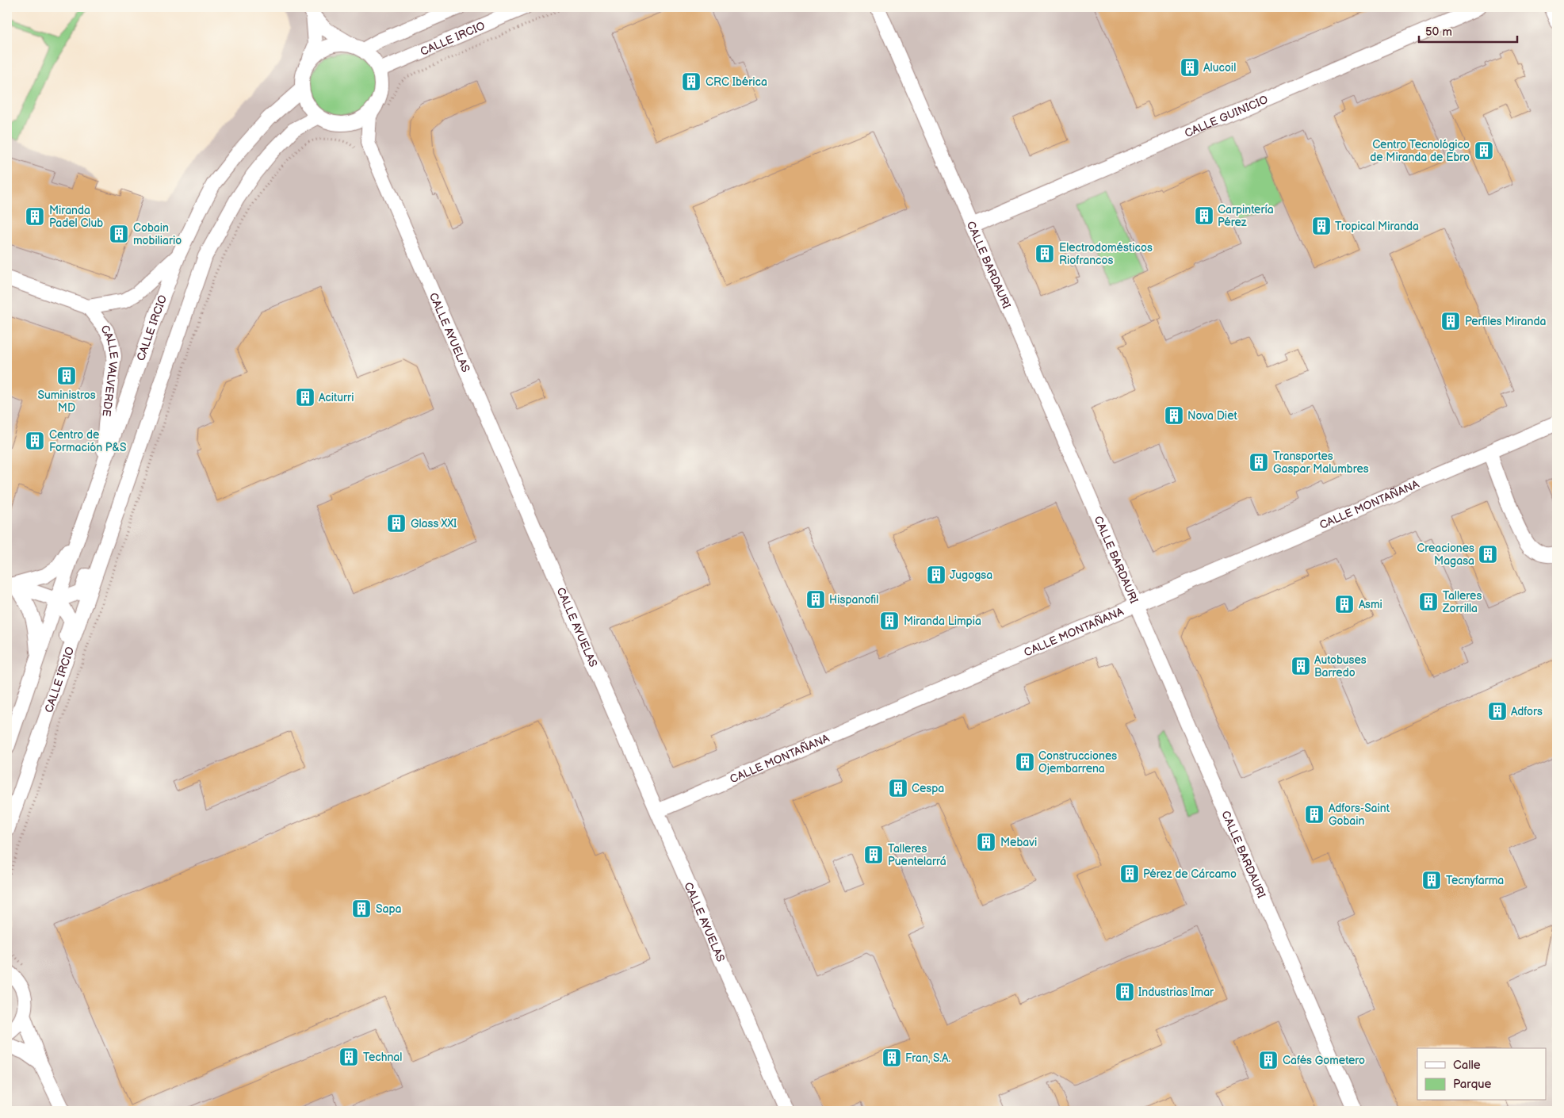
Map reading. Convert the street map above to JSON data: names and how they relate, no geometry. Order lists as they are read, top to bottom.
{
  "streets": {
    "street": [
      "CALLE IRCIO",
      "CALLE GUINICIO",
      "CALLE BARDAURI",
      "CALLE AYUELAS",
      "CALLE VALVERDE",
      "CALLE MONTAÑANA"
    ]
  },
  "crossings": [
    ["CALLE IRCIO", "CALLE AYUELAS"],
    ["CALLE IRCIO", "CALLE VALVERDE"],
    ["CALLE GUINICIO", "CALLE BARDAURI"],
    ["CALLE BARDAURI", "CALLE MONTAÑANA"],
    ["CALLE AYUELAS", "CALLE MONTAÑANA"]
  ],
  "places": {
    "building": [
      "Alucoil",
      "CRC Ibérica",
      "Centro Tecnológico de Miranda de Ebro",
      "Carpintería Pérez",
      "Miranda Padel Club",
      "Tropical Miranda",
      "Cobain mobiliario",
      "Electrodomésticos Riofrancos",
      "Perfiles Miranda",
      "Suministros MD",
      "Aciturri",
      "Nova Diet",
      "Centro de Formación P&S",
      "Transportes Gaspar Malumbres",
      "Glass XXI",
      "Creaciones Magasa",
      "Jugogsa",
      "Hispanofil",
      "Talleres Zorrilla",
      "Asmi",
      "Miranda Limpia",
      "Autobuses Barredo",
      "Adfors",
      "Construcciones Ojembarrena",
      "Cespa",
      "Adfors-Saint Gobain",
      "Mebavi",
      "Talleres Puentelarrá",
      "Pérez de Cárcamo",
      "Tecnyfarma",
      "Sapa",
      "Industrias Imar",
      "Technal",
      "Fran, S.A.",
      "Cafés Gometero"
    ]
  },
  "legend": ["Calle", "Parque"],
  "scale_bar": "50 m"
}
